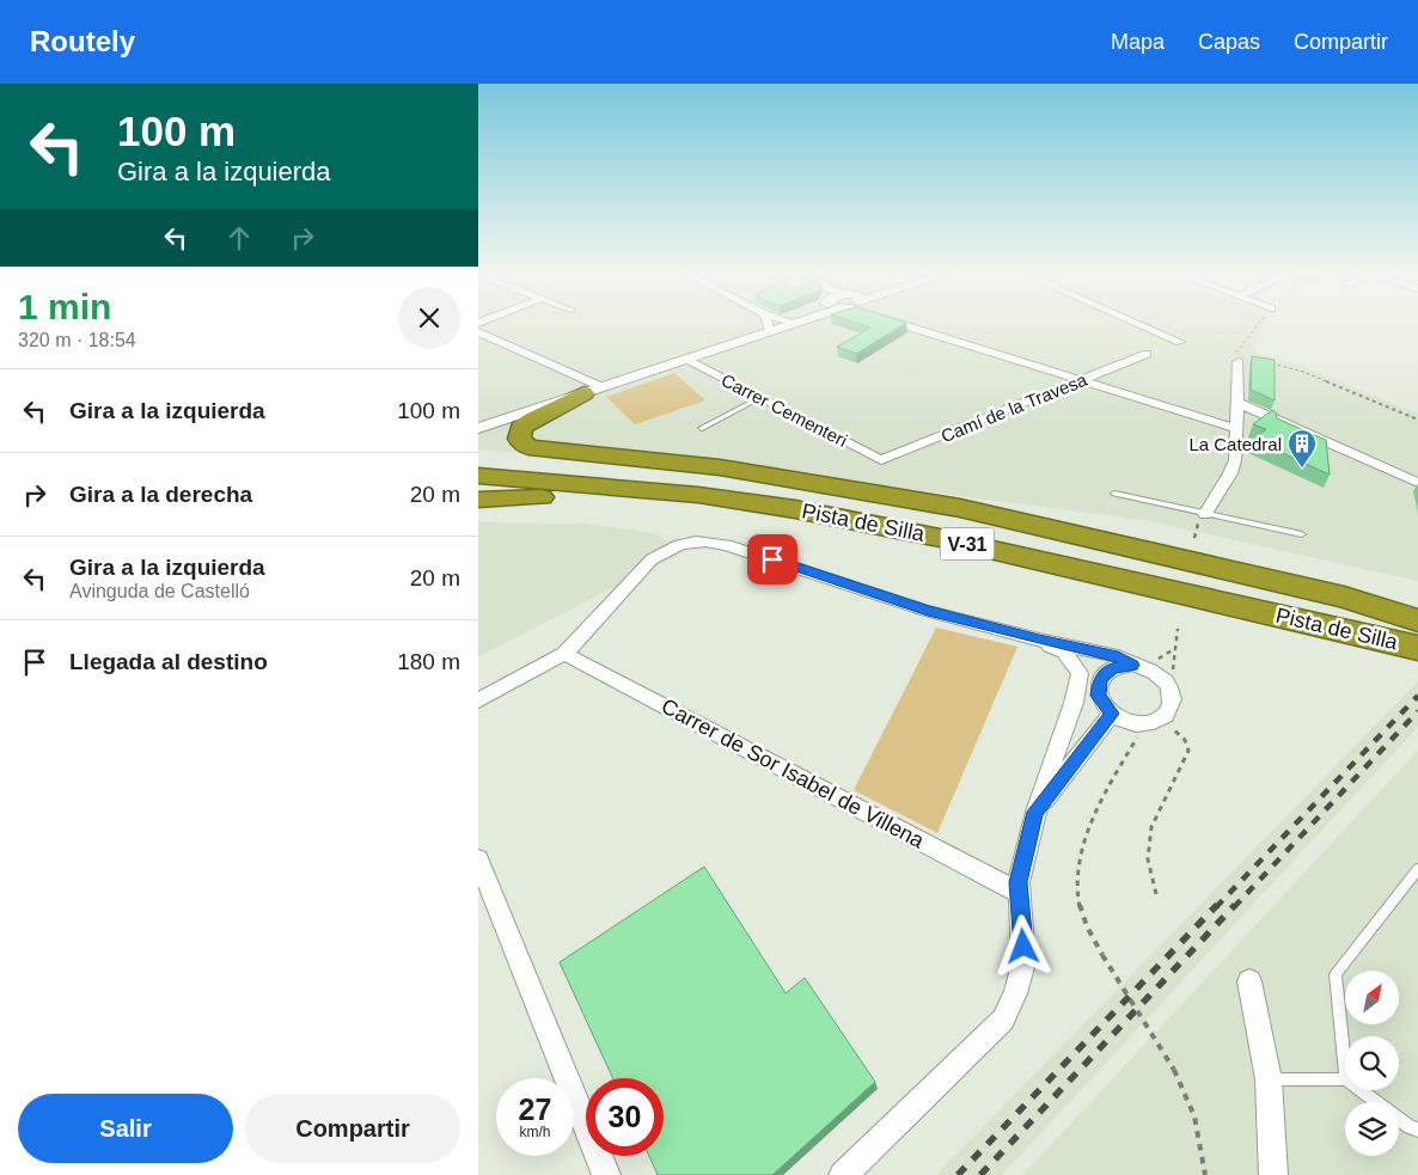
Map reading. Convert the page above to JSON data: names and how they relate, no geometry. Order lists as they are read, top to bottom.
{
  "streets": {
    "highway": ["Pista de Silla", "V-31"],
    "street": ["Camí de la Travesa", "Carrer Cementeri", "Carrer de Sor Isabel de Villena"]
  },
  "crossings": [
    ["Camí de la Travesa", "Carrer Cementeri"]
  ],
  "places": {
    "building": ["La Catedral"]
  },
  "north": "top right",
  "page": {
    "header": "Routely",
    "nav": ["Mapa", "Capas", "Compartir"],
    "turn": ["100 m", "Gira a la izquierda"],
    "heading": ["1 min", "320 m · 18:54"],
    "list": [
      {
        "name": "Gira a la izquierda",
        "value": "100 m"
      },
      {
        "name": "Gira a la derecha",
        "value": "20 m"
      },
      {
        "name": "Gira a la izquierda",
        "note": "Avinguda de Castelló",
        "value": "20 m"
      },
      {
        "name": "Llegada al destino",
        "value": "180 m"
      }
    ],
    "speed": "27 km/h",
    "limit": "30",
    "buttons": ["Salir", "Compartir"]
  }
}
